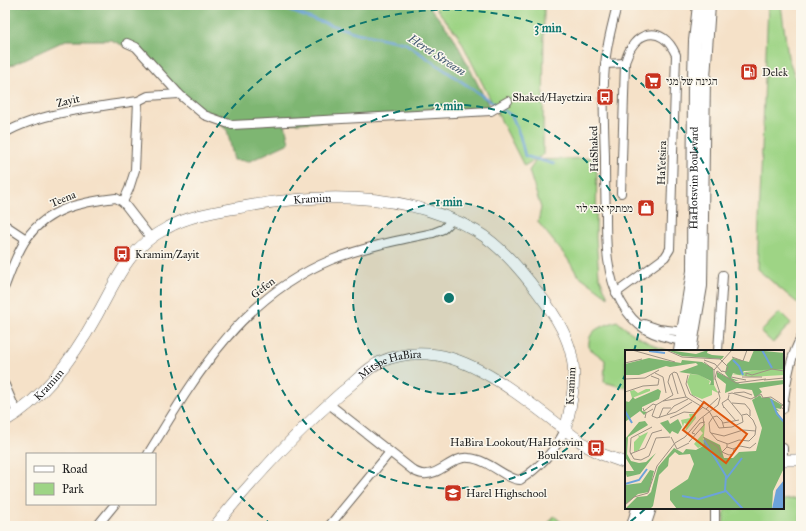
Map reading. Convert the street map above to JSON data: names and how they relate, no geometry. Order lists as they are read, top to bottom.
{
  "streets": {
    "main road": ["HaHotsvim Boulevard"],
    "street": [
      "Zayit",
      "HaShaked",
      "HaYetsira",
      "Teena",
      "Kramim",
      "Gefen",
      "Mitspe HaBira"
    ]
  },
  "crossings": [
    ["HaShaked", "HaYetsira"],
    ["Kramim", "Gefen"],
    ["Kramim", "Mitspe HaBira"]
  ],
  "water": ["Heret Stream"],
  "places": {
    "fuel station": ["Delek"],
    "supermarket": ["הגינה של מגי"],
    "bus stop": ["Shaked/Hayetzira", "Kramim/Zayit", "HaBira Lookout/HaHotsvim Boulevard"],
    "shop": ["ממתקי אבי לוי"],
    "school or university": ["Harel Highschool"]
  },
  "legend": ["Road", "Park"],
  "rings": ["3 min", "2 min", "1 min"]
}
